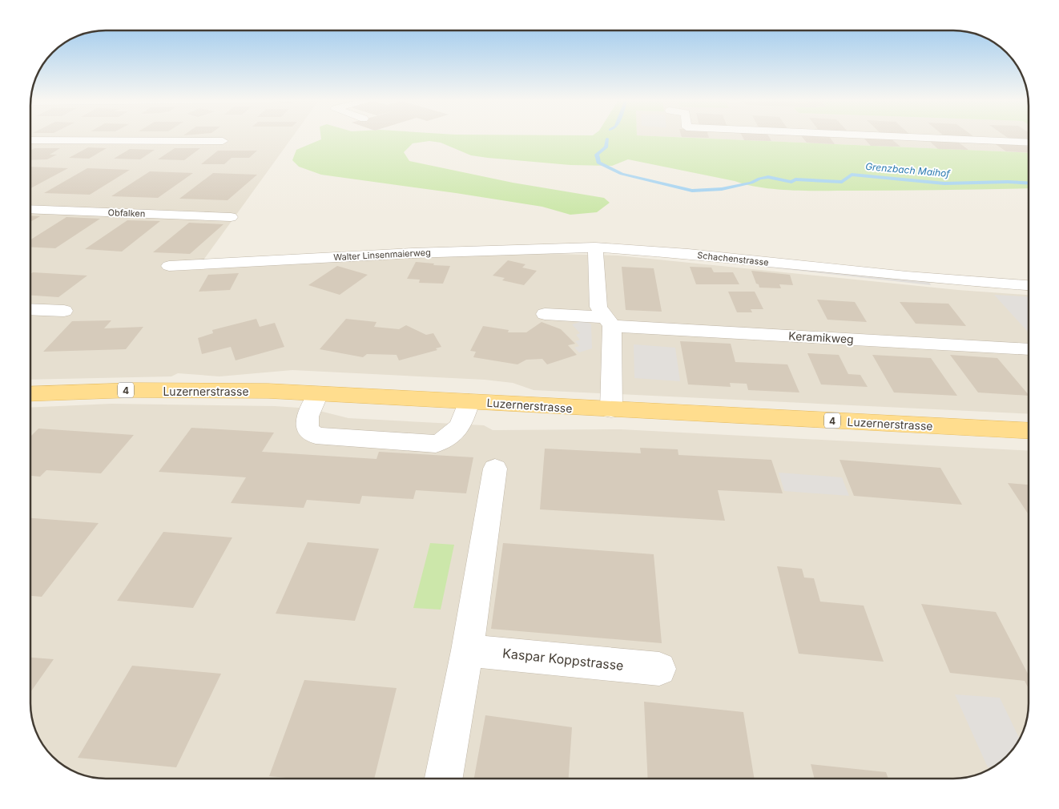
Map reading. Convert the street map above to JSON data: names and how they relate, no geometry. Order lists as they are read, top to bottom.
{
  "streets": {
    "main road": ["4", "Luzernerstrasse"],
    "street": [
      "Obfalken",
      "Walter Linsenmaierweg",
      "Schachenstrasse",
      "Keramikweg",
      "Kaspar Koppstrasse"
    ]
  },
  "crossings": [
    ["Walter Linsenmaierweg", "Schachenstrasse"]
  ],
  "water": ["Grenzbach Maihof"]
}
